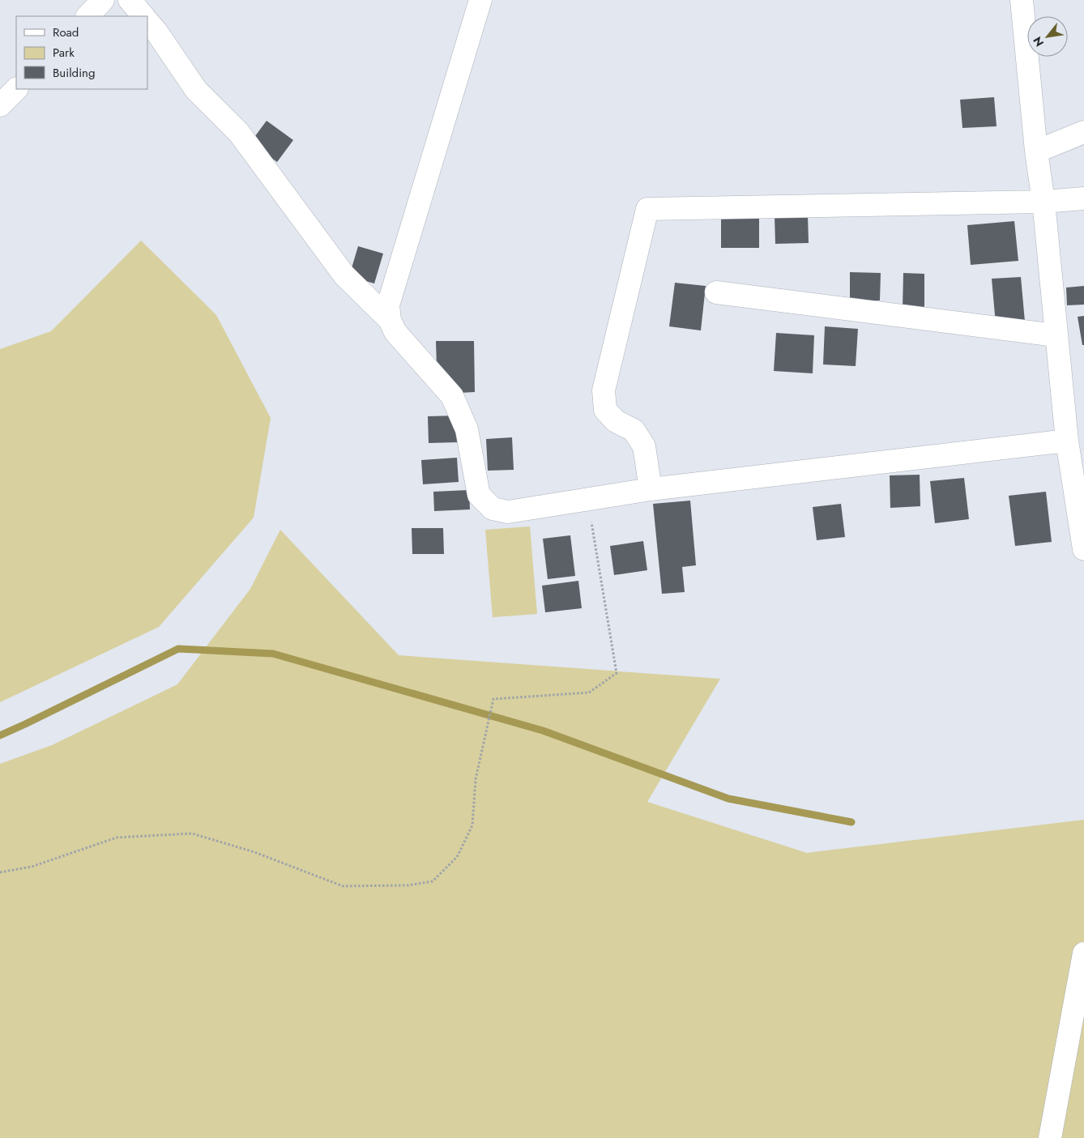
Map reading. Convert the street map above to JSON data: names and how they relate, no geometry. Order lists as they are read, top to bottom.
{
  "legend": ["Road", "Park", "Building"],
  "north": "bottom left"
}
